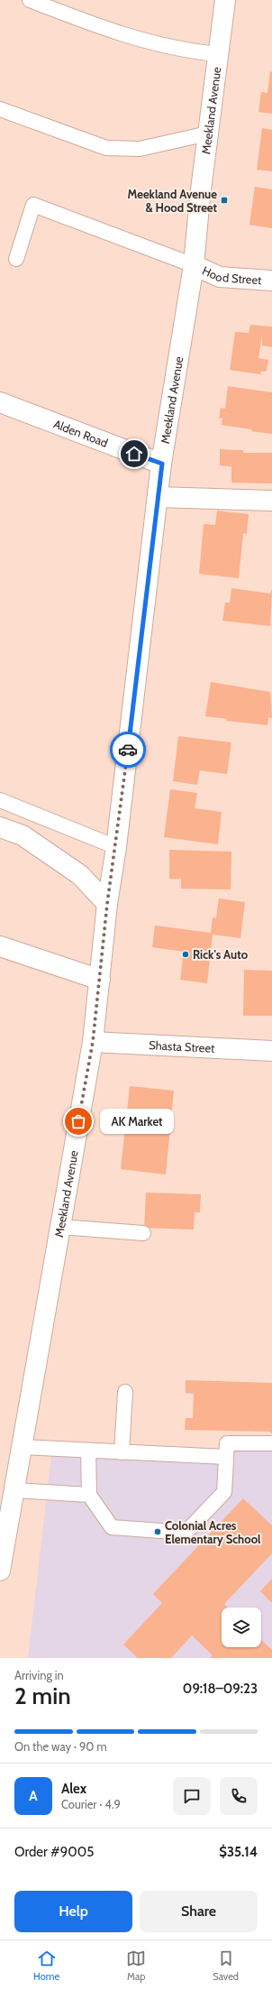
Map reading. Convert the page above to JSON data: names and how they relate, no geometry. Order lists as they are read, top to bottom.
{
  "streets": {
    "main road": [
      "Meekland Avenue",
      "Hood Street",
      "Alden Road",
      "Shasta Street"
    ]
  },
  "crossings": [
    ["Meekland Avenue", "Hood Street"],
    ["Meekland Avenue", "Alden Road"],
    ["Meekland Avenue", "Shasta Street"]
  ],
  "places": {
    "transit": ["Meekland Avenue & Hood Street"],
    "other": ["Rick's Auto", "AK Market", "Colonial Acres Elementary School"]
  },
  "page": {
    "bubble": "AK Market",
    "heading": ["2 min", "Arriving in", "09:18–09:23"],
    "panel": [
      "Alex",
      "Courier · 4.9",
      "Order #9005",
      "$35.14"
    ],
    "bar": "On the way · 90 m",
    "round": "A",
    "buttons": ["Help", "Share"],
    "tabs": ["Home", "Map", "Saved"]
  }
}
